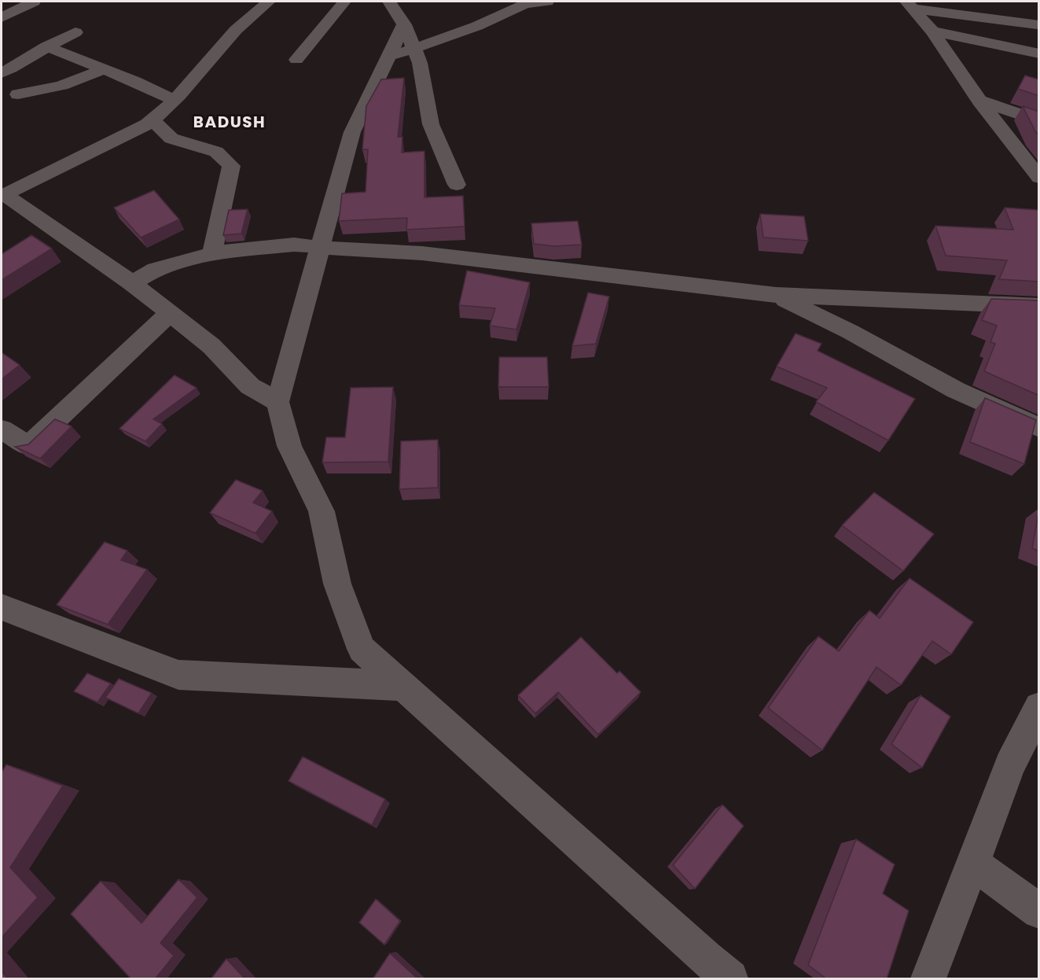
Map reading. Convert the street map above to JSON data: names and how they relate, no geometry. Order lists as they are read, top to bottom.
{
  "districts": ["BADUSH"]
}
